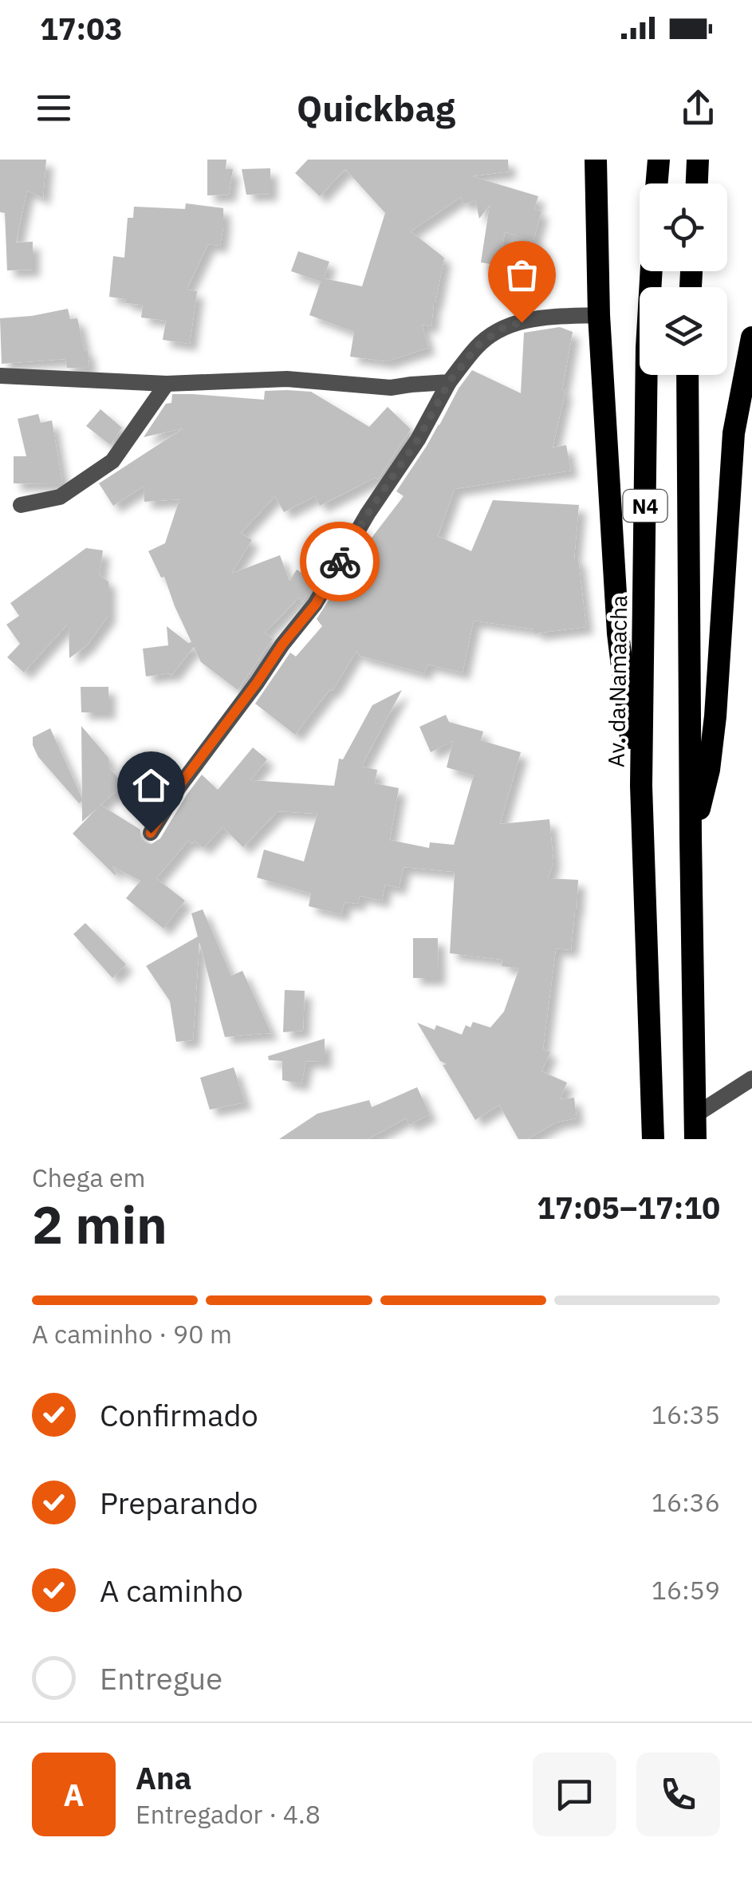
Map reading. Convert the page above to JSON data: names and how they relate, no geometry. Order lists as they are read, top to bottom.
{
  "streets": {
    "highway": ["N4", "Av. da Namaacha"]
  },
  "page": {
    "status": "17:03",
    "header": "Quickbag",
    "heading": ["2 min", "Chega em", "17:05–17:10"],
    "panel": ["Ana", "Entregador · 4.8"],
    "bar": "A caminho · 90 m",
    "list": [
      ["Confirmado", "16:35"],
      ["Preparando", "16:36"],
      ["A caminho", "16:59"],
      "Entregue"
    ],
    "round": "A"
  }
}
